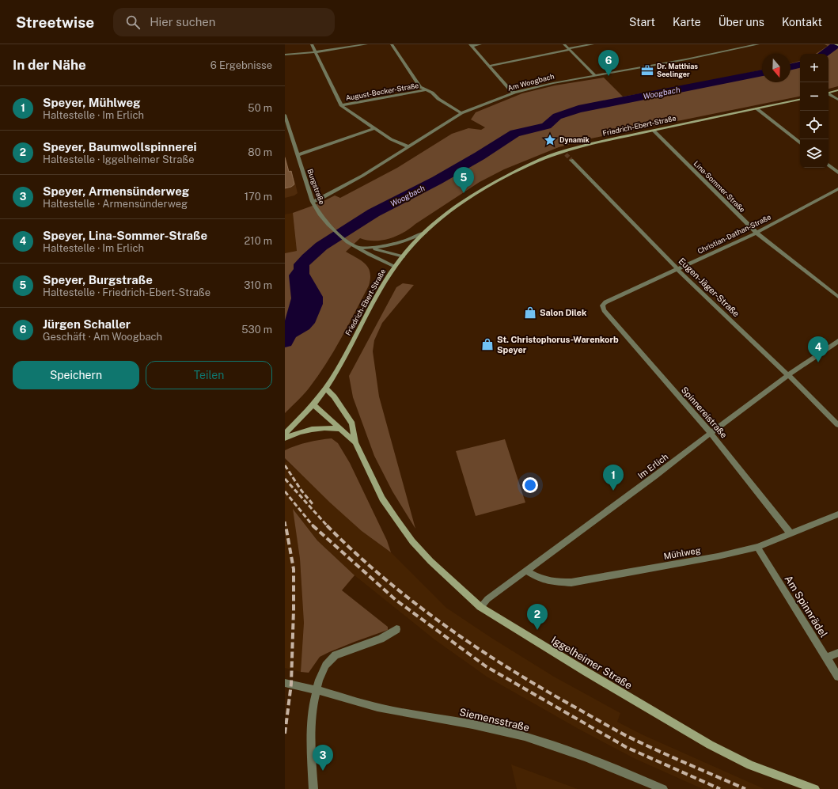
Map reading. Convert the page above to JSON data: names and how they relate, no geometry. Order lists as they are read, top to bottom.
{
  "streets": {
    "main road": ["Friedrich-Ebert-Straße", "Iggelheimer Straße"],
    "street": [
      "Am Woogbach",
      "August-Becker-Straße",
      "Burgstraße",
      "Lina-Sommer-Straße",
      "Christian-Dathan-Straße",
      "Eugen-Jäger-Straße",
      "Spinnereistraße",
      "Im Erlich",
      "Mühlweg",
      "Am Spinnrädel",
      "Siemensstraße"
    ]
  },
  "crossings": [
    ["Am Woogbach", "Burgstraße"],
    ["Friedrich-Ebert-Straße", "Burgstraße"],
    ["Friedrich-Ebert-Straße", "Lina-Sommer-Straße"],
    ["Friedrich-Ebert-Straße", "Iggelheimer Straße"],
    ["Lina-Sommer-Straße", "Christian-Dathan-Straße"],
    ["Christian-Dathan-Straße", "Eugen-Jäger-Straße"],
    ["Christian-Dathan-Straße", "Spinnereistraße"],
    ["Eugen-Jäger-Straße", "Im Erlich"],
    ["Spinnereistraße", "Im Erlich"],
    ["Spinnereistraße", "Mühlweg"],
    ["Im Erlich", "Mühlweg"],
    ["Im Erlich", "Iggelheimer Straße"],
    ["Mühlweg", "Am Spinnrädel"]
  ],
  "water": ["Woogbach"],
  "places": {
    "office": ["Dr. Matthias Seelinger"],
    "place": ["Dynamik"],
    "shop": ["Salon Dilek", "St. Christophorus-Warenkorb Speyer"]
  },
  "north": "bottom",
  "page": {
    "header": "Streetwise",
    "search": "Hier suchen",
    "nav": [
      "Start",
      "Karte",
      "Über uns",
      "Kontakt"
    ],
    "heading": ["In der Nähe", "6 Ergebnisse"],
    "pins": [
      "6",
      "5",
      "4",
      "1",
      "2",
      "3"
    ],
    "map_buttons": ["+", "−"],
    "list": [
      {
        "mark": "1",
        "name": "Speyer, Mühlweg",
        "note": "Haltestelle · Im Erlich",
        "value": "50 m"
      },
      {
        "mark": "2",
        "name": "Speyer, Baumwollspinnerei",
        "note": "Haltestelle · Iggelheimer Straße",
        "value": "80 m"
      },
      {
        "mark": "3",
        "name": "Speyer, Armensünderweg",
        "note": "Haltestelle · Armensünderweg",
        "value": "170 m"
      },
      {
        "mark": "4",
        "name": "Speyer, Lina-Sommer-Straße",
        "note": "Haltestelle · Im Erlich",
        "value": "210 m"
      },
      {
        "mark": "5",
        "name": "Speyer, Burgstraße",
        "note": "Haltestelle · Friedrich-Ebert-Straße",
        "value": "310 m"
      },
      {
        "mark": "6",
        "name": "Jürgen Schaller",
        "note": "Geschäft · Am Woogbach",
        "value": "530 m"
      }
    ],
    "buttons": ["Speichern", "Teilen"]
  }
}
